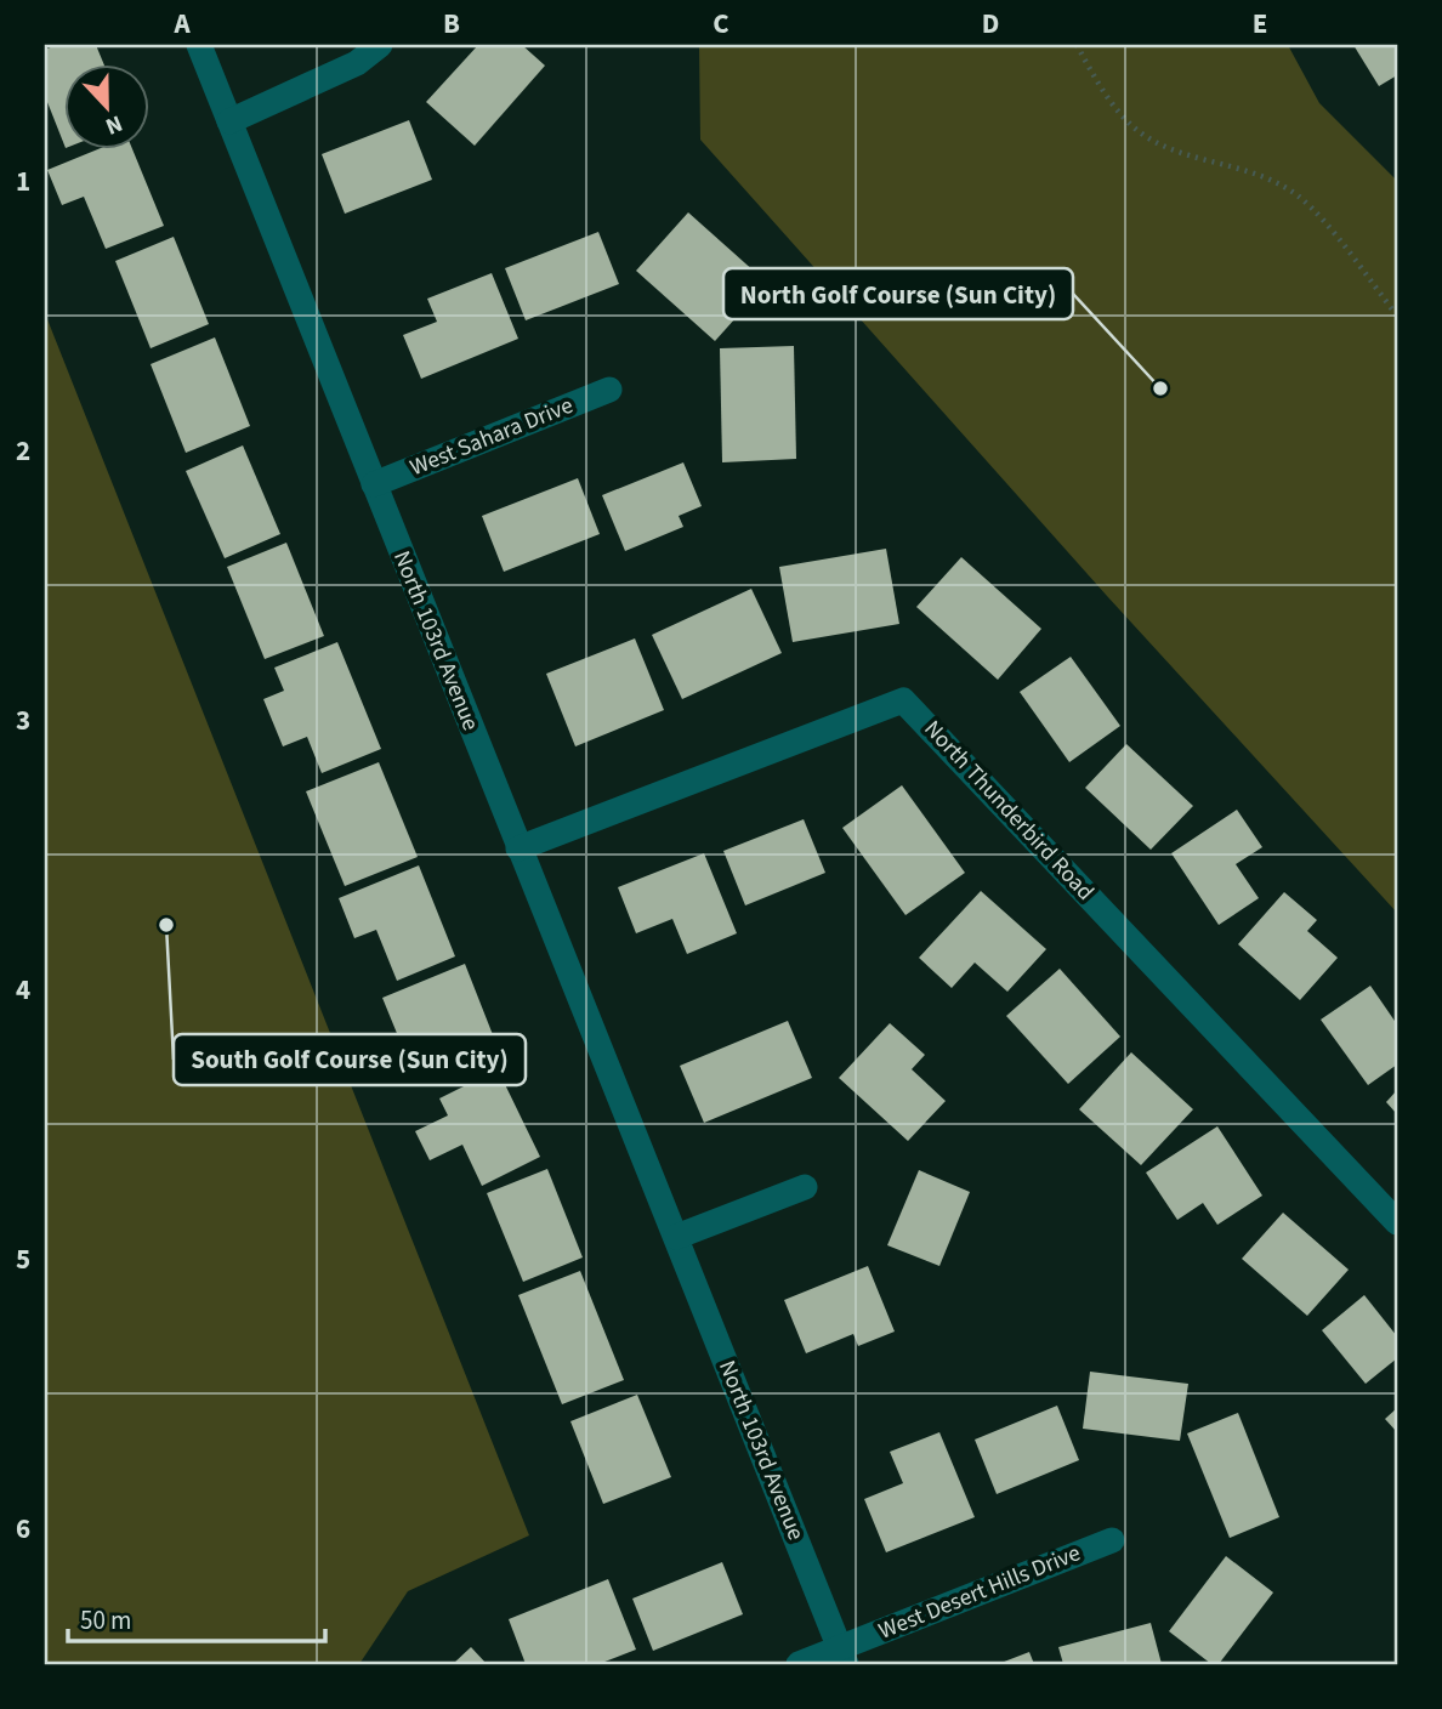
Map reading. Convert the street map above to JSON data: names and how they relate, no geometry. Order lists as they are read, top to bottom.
{
  "streets": {
    "street": [
      "West Sahara Drive",
      "North 103rd Avenue",
      "North Thunderbird Road",
      "West Desert Hills Drive"
    ]
  },
  "crossings": [
    ["West Sahara Drive", "North 103rd Avenue"],
    ["North 103rd Avenue", "North Thunderbird Road"],
    ["North 103rd Avenue", "West Desert Hills Drive"]
  ],
  "places": ["North Golf Course (Sun City)", "South Golf Course (Sun City)"],
  "scale_bar": "50 m",
  "north": "bottom",
  "grid": {
    "columns": [
      "A",
      "B",
      "C",
      "D",
      "E"
    ],
    "rows": [
      "1",
      "2",
      "3",
      "4",
      "5",
      "6"
    ]
  }
}
